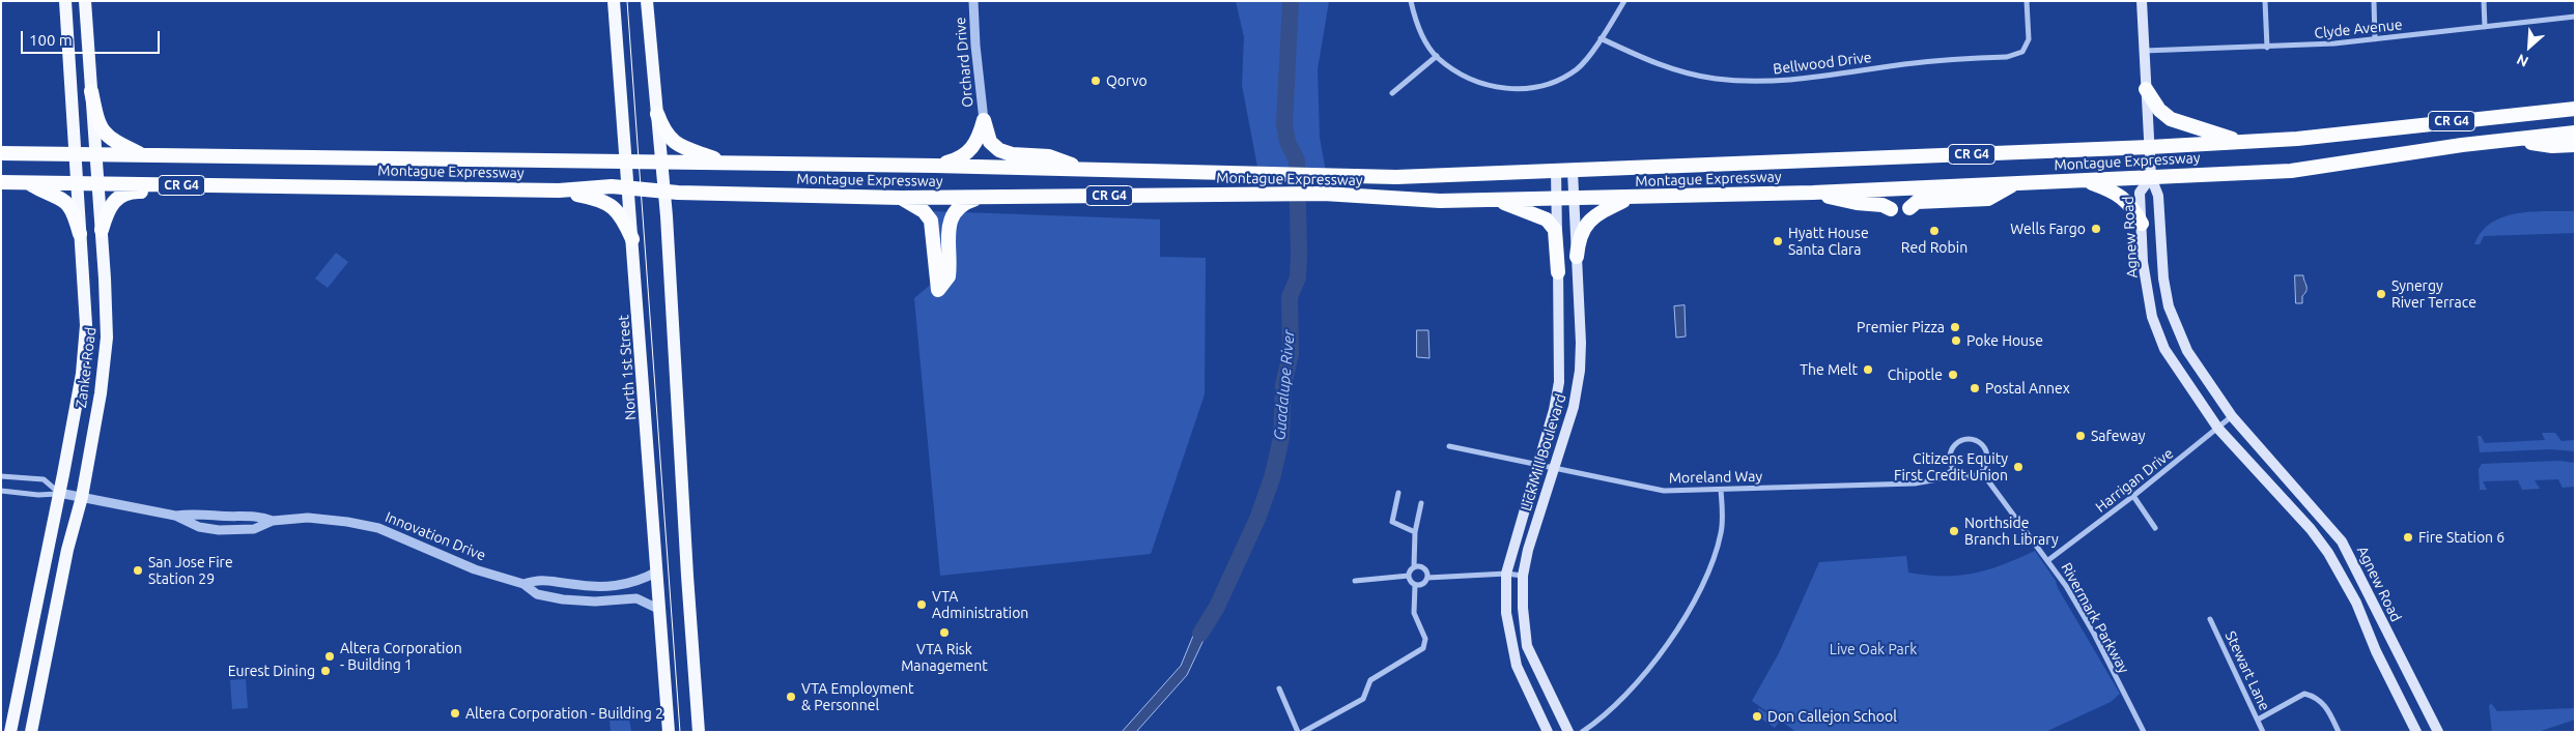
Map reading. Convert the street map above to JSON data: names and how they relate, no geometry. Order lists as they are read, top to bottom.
{
  "streets": {
    "highway": ["CR G4", "Montague Expressway"],
    "main road": [
      "Agnew Road",
      "Zanker Road",
      "North 1st Street",
      "Lick Mill Boulevard"
    ],
    "street": [
      "Clyde Avenue",
      "Orchard Drive",
      "Bellwood Drive",
      "Moreland Way",
      "Harrigan Drive",
      "Innovation Drive",
      "Rivermark Parkway",
      "Stewart Lane"
    ]
  },
  "crossings": [
    ["Montague Expressway", "Agnew Road"],
    ["Montague Expressway", "Zanker Road"],
    ["Montague Expressway", "North 1st Street"],
    ["Montague Expressway", "Lick Mill Boulevard"],
    ["Agnew Road", "Harrigan Drive"],
    ["Zanker Road", "Innovation Drive"],
    ["North 1st Street", "Innovation Drive"],
    ["Lick Mill Boulevard", "Moreland Way"],
    ["Moreland Way", "Rivermark Parkway"],
    ["Harrigan Drive", "Rivermark Parkway"]
  ],
  "water": ["Guadalupe River"],
  "parks": ["Live Oak Park"],
  "places": [
    "Qorvo",
    "Wells Fargo",
    "Red Robin",
    "Hyatt House Santa Clara",
    "Synergy River Terrace",
    "Premier Pizza",
    "Poke House",
    "The Melt",
    "Chipotle",
    "Postal Annex",
    "Safeway",
    "Citizens Equity First Credit Union",
    "Northside Branch Library",
    "Fire Station 6",
    "San Jose Fire Station 29",
    "VTA Administration",
    "VTA Risk Management",
    "Altera Corporation - Building 1",
    "Eurest Dining",
    "VTA Employment & Personnel",
    "Altera Corporation - Building 2",
    "Don Callejon School"
  ],
  "scale_bar": "100 m",
  "north": "bottom left"
}
